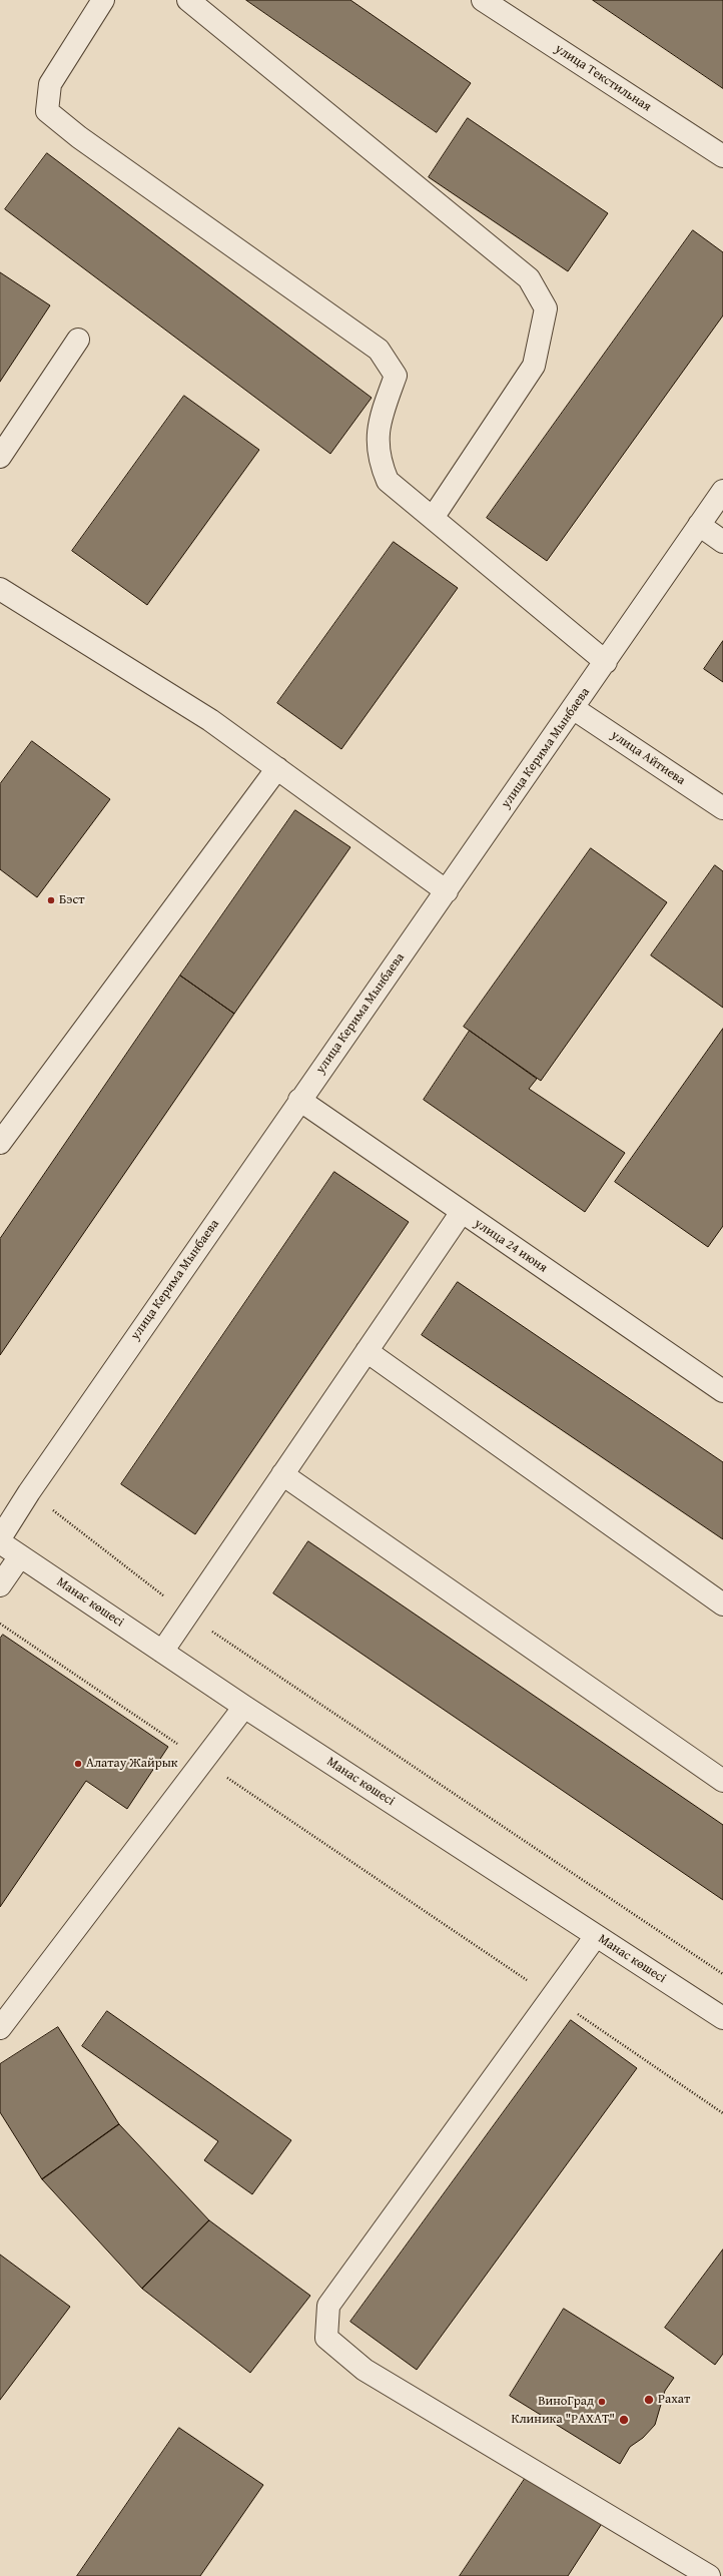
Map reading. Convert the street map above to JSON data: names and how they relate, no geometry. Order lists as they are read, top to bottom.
{
  "streets": {
    "street": [
      "улица Текстильная",
      "улица Керима Мынбаева",
      "улица Айтиева",
      "улица 24 июня",
      "Манас көшесі"
    ]
  },
  "crossings": [
    ["улица Керима Мынбаева", "улица Айтиева"],
    ["улица Керима Мынбаева", "улица 24 июня"]
  ],
  "places": [
    "Бэст",
    "Алатау Жайрык",
    "Рахат",
    "ВиноГрад",
    "Клиника \"РАХАТ\""
  ]
}
